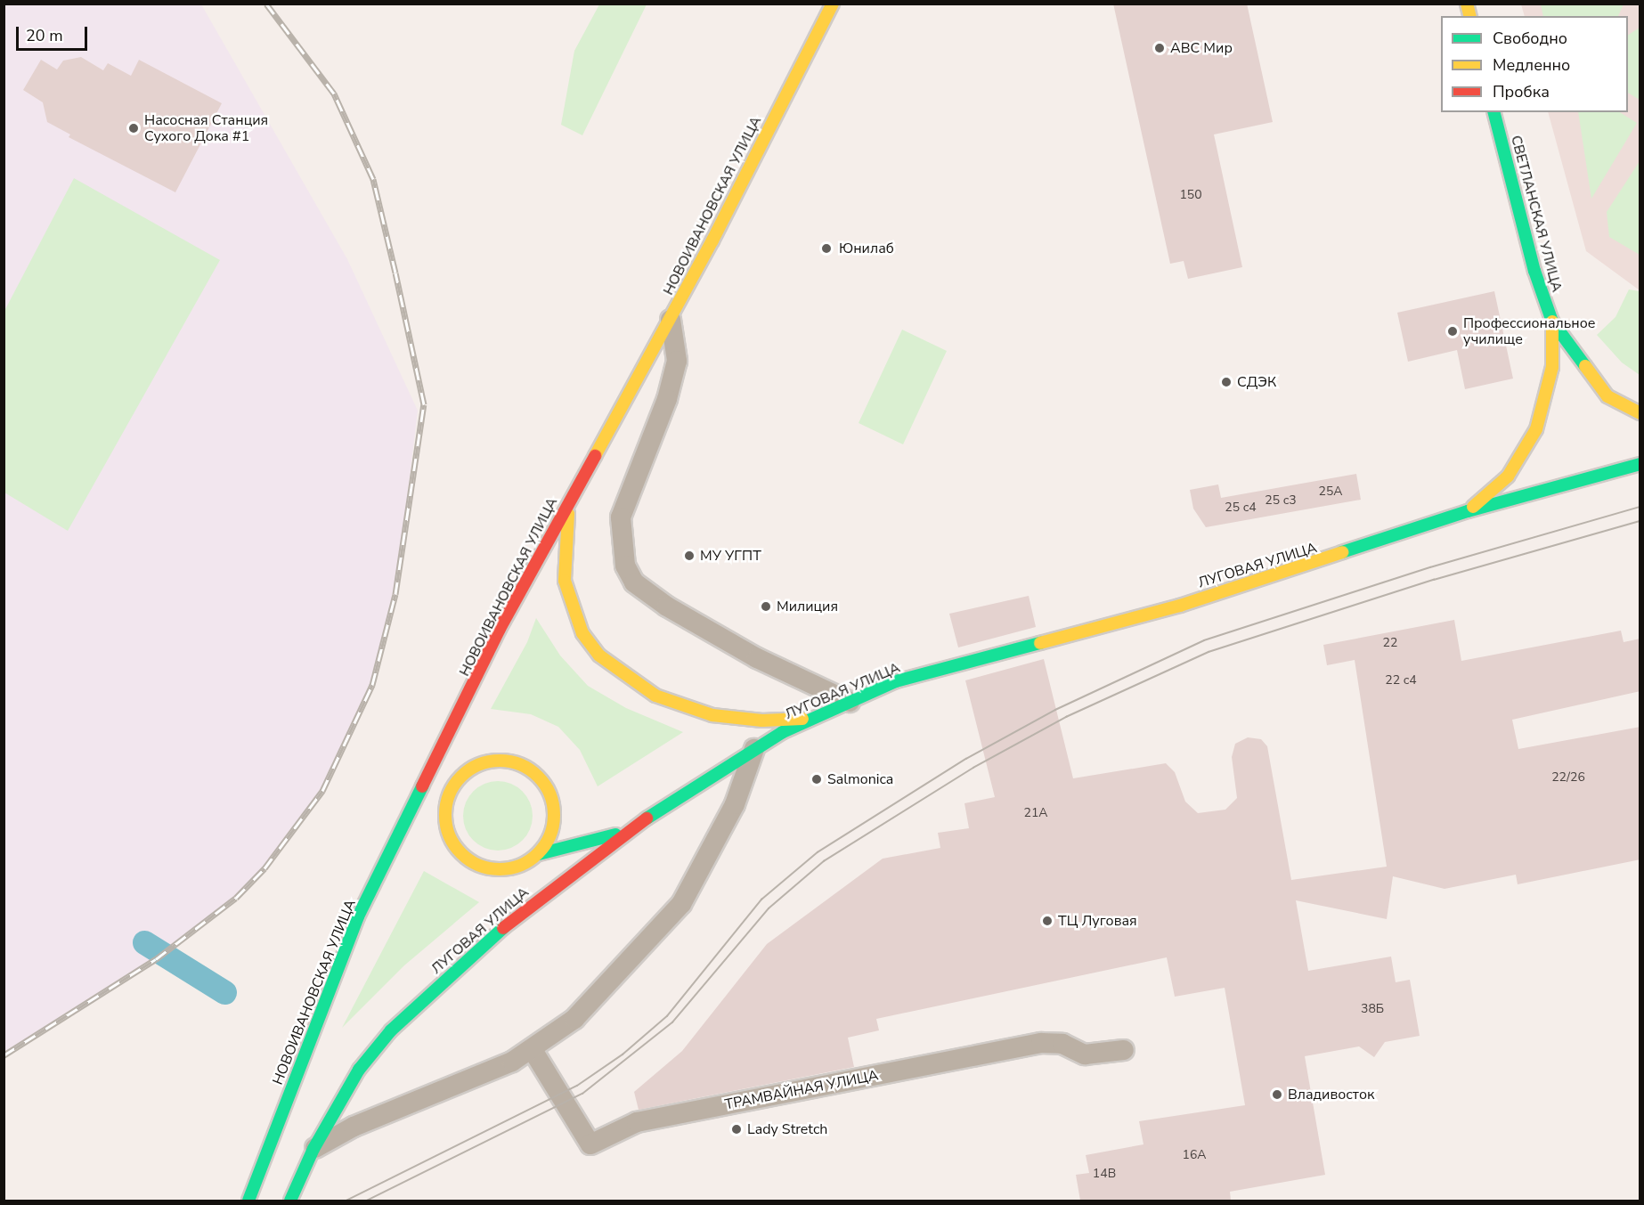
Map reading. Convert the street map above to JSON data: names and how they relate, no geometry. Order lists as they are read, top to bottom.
{
  "streets": {
    "main road": ["НОВОИВАНОВСКАЯ УЛИЦА", "СВЕТЛАНСКАЯ УЛИЦА", "ЛУГОВАЯ УЛИЦА"],
    "street": ["ТРАМВАЙНАЯ УЛИЦА"]
  },
  "places": [
    "ABC Мир",
    "Насосная Станция Сухого Дока #1",
    "Юнилаб",
    "Профессиональное училище",
    "СДЭК",
    "МУ УГПТ",
    "Милиция",
    "Salmonica",
    "ТЦ Луговая",
    "Владивосток",
    "Lady Stretch"
  ],
  "house_numbers": [
    "150",
    "25А",
    "25 с3",
    "25 с4",
    "22",
    "22 с4",
    "22/26",
    "21А",
    "38Б",
    "16А",
    "14В"
  ],
  "legend": ["Свободно", "Медленно", "Пробка"],
  "scale_bar": "20 m"
}
